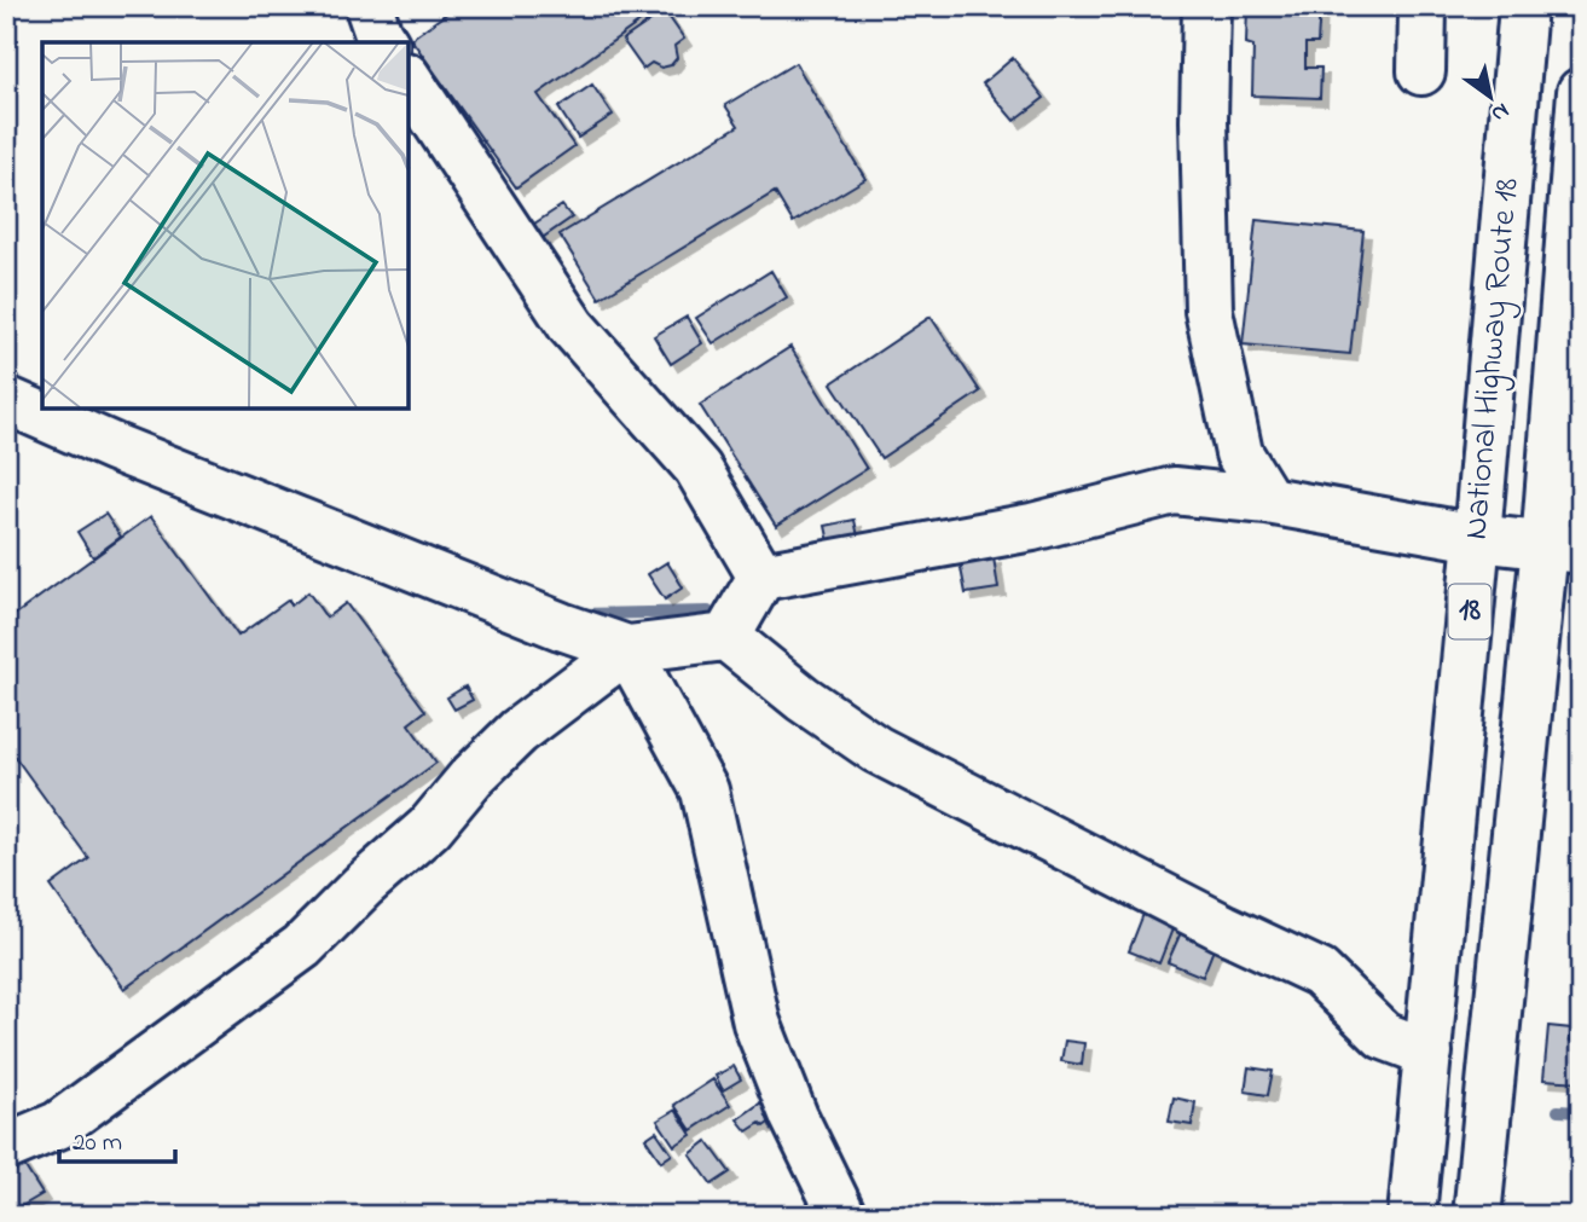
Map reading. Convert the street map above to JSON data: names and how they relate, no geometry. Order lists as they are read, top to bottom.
{
  "streets": {
    "main road": ["National Highway Route 18", "18"]
  },
  "scale_bar": "20 m",
  "north": "bottom right"
}
